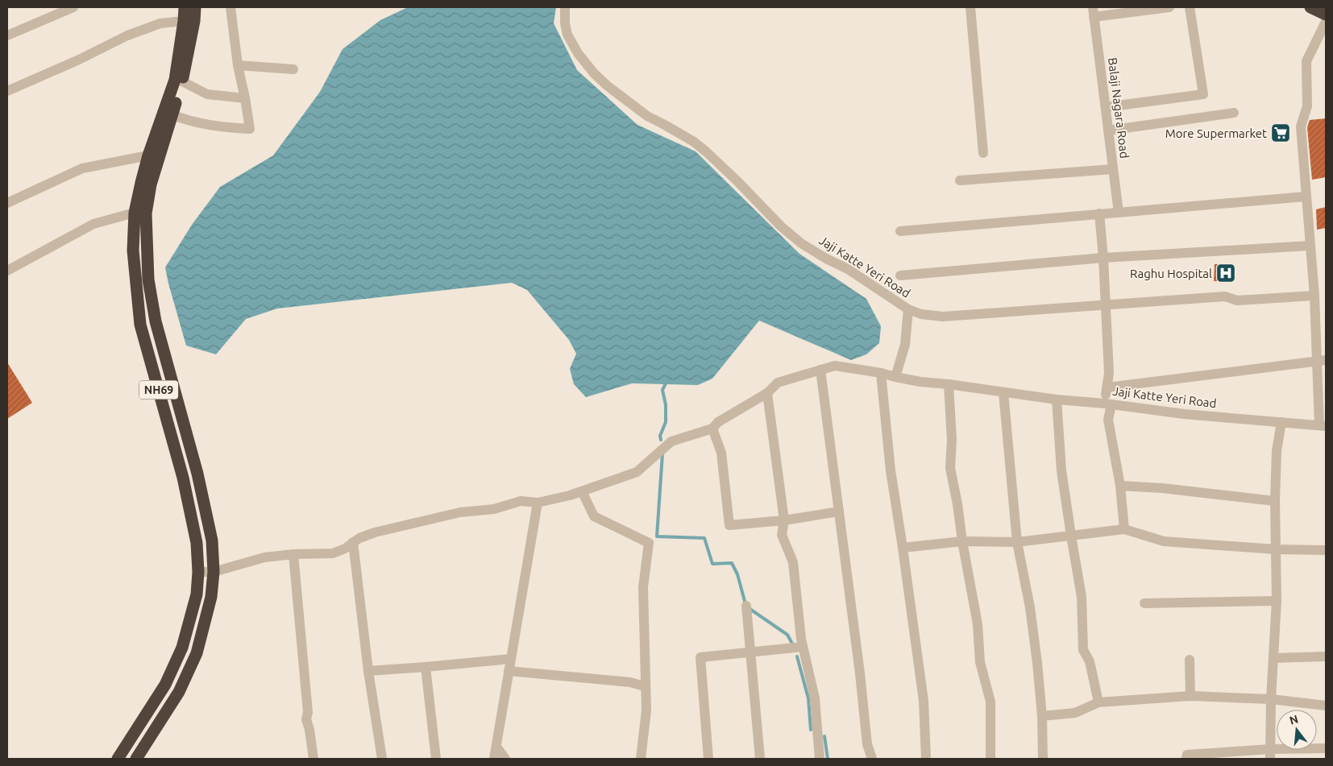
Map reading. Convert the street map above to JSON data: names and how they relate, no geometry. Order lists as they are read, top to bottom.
{
  "streets": {
    "highway": ["NH69"],
    "street": ["Balaji Nagara Road", "Jaji Katte Yeri Road"]
  },
  "places": {
    "supermarket": ["More Supermarket"],
    "hospital": ["Raghu Hospital"]
  },
  "north": "top"
}
